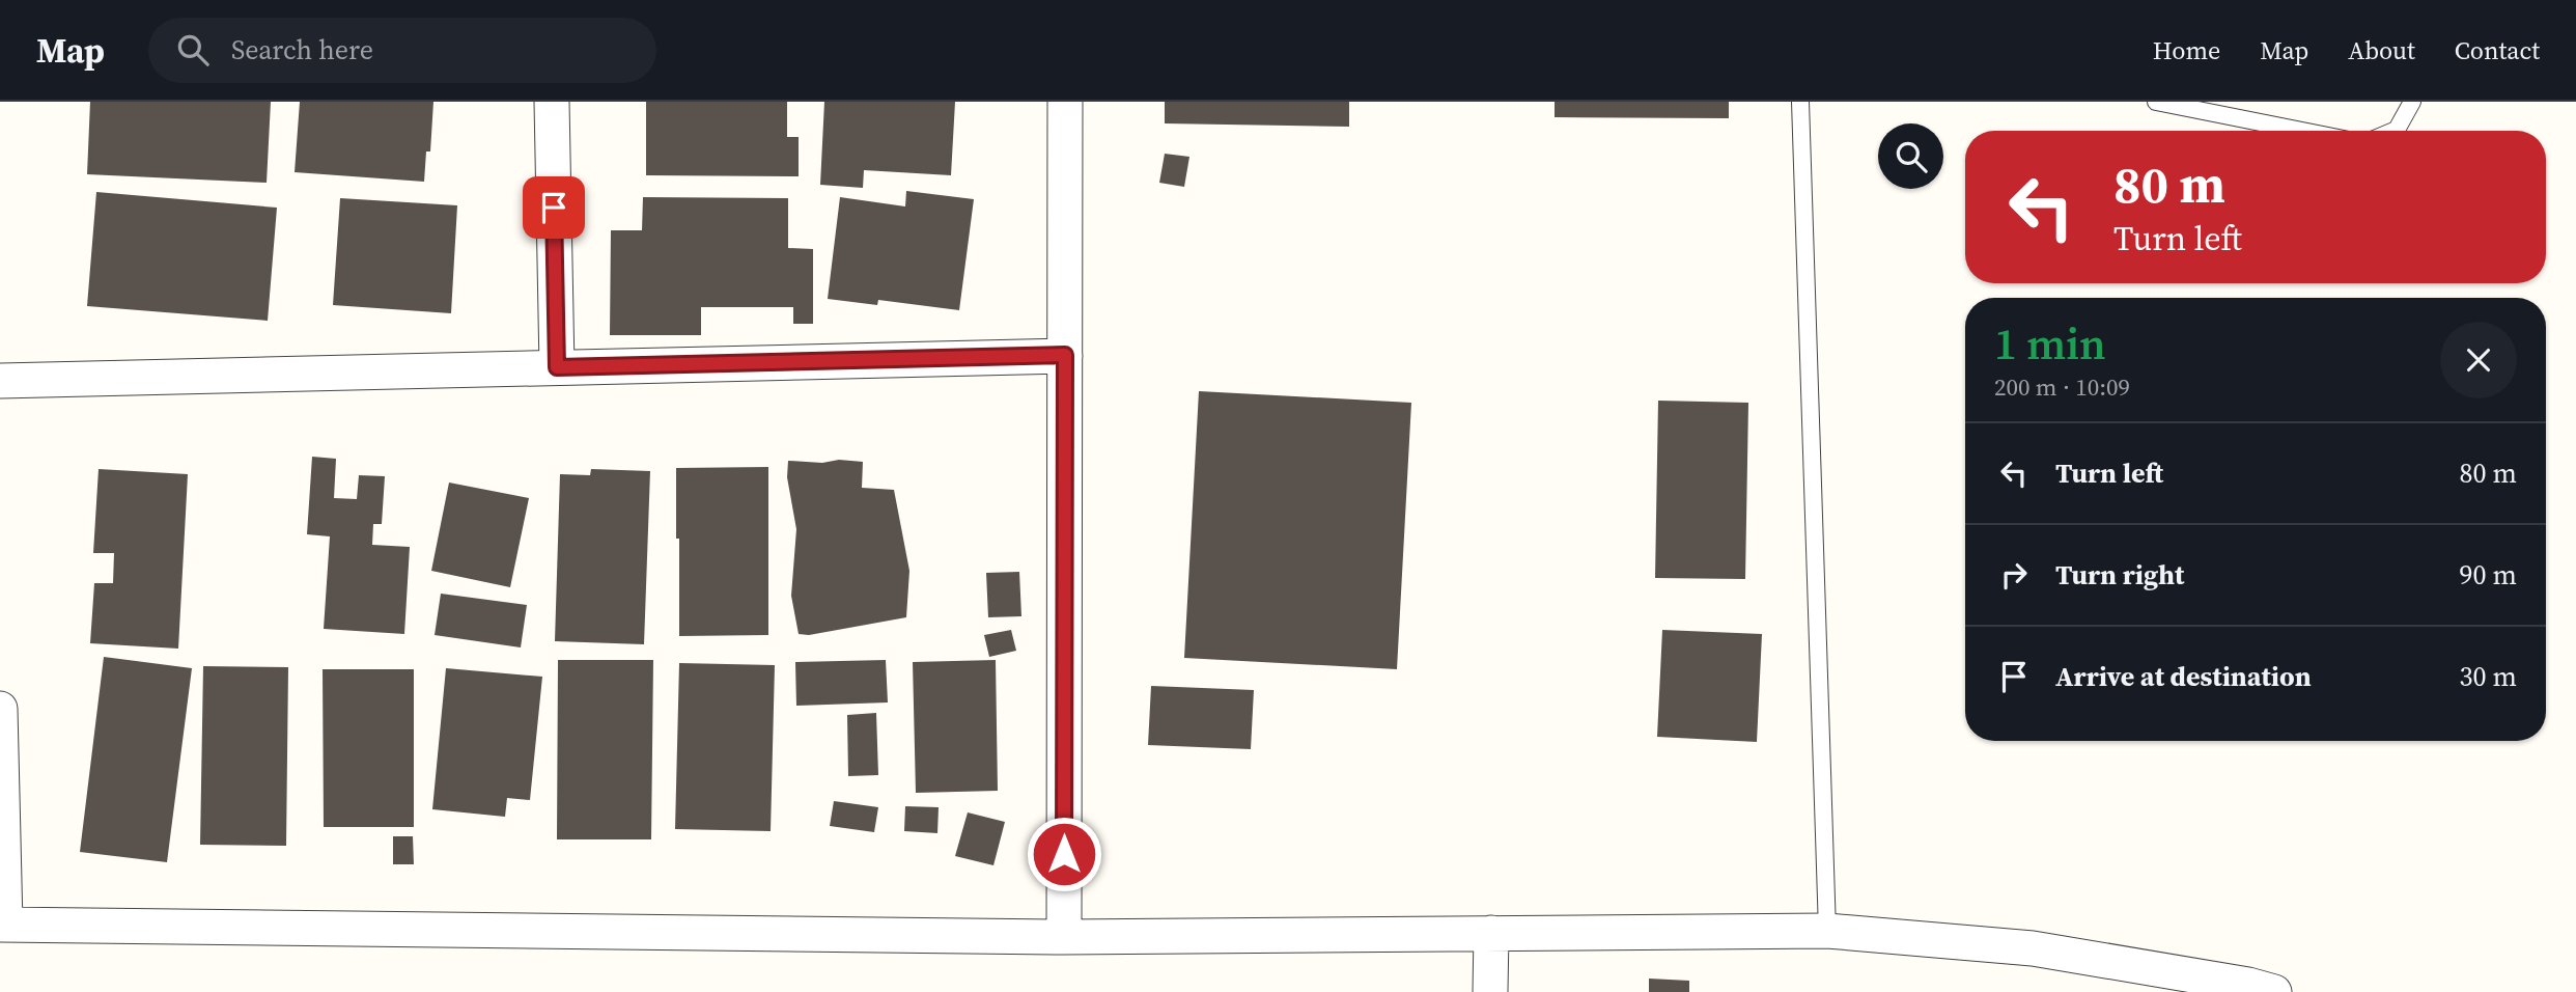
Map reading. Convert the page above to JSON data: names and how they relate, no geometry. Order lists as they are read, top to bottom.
{
  "page": {
    "header": "Map",
    "search": "Search here",
    "nav": [
      "Home",
      "Map",
      "About",
      "Contact"
    ],
    "turn": ["80 m", "Turn left"],
    "heading": ["1 min", "200 m · 10:09"],
    "list": [
      {
        "name": "Turn left",
        "value": "80 m"
      },
      {
        "name": "Turn right",
        "value": "90 m"
      },
      {
        "name": "Arrive at destination",
        "value": "30 m"
      }
    ]
  }
}
